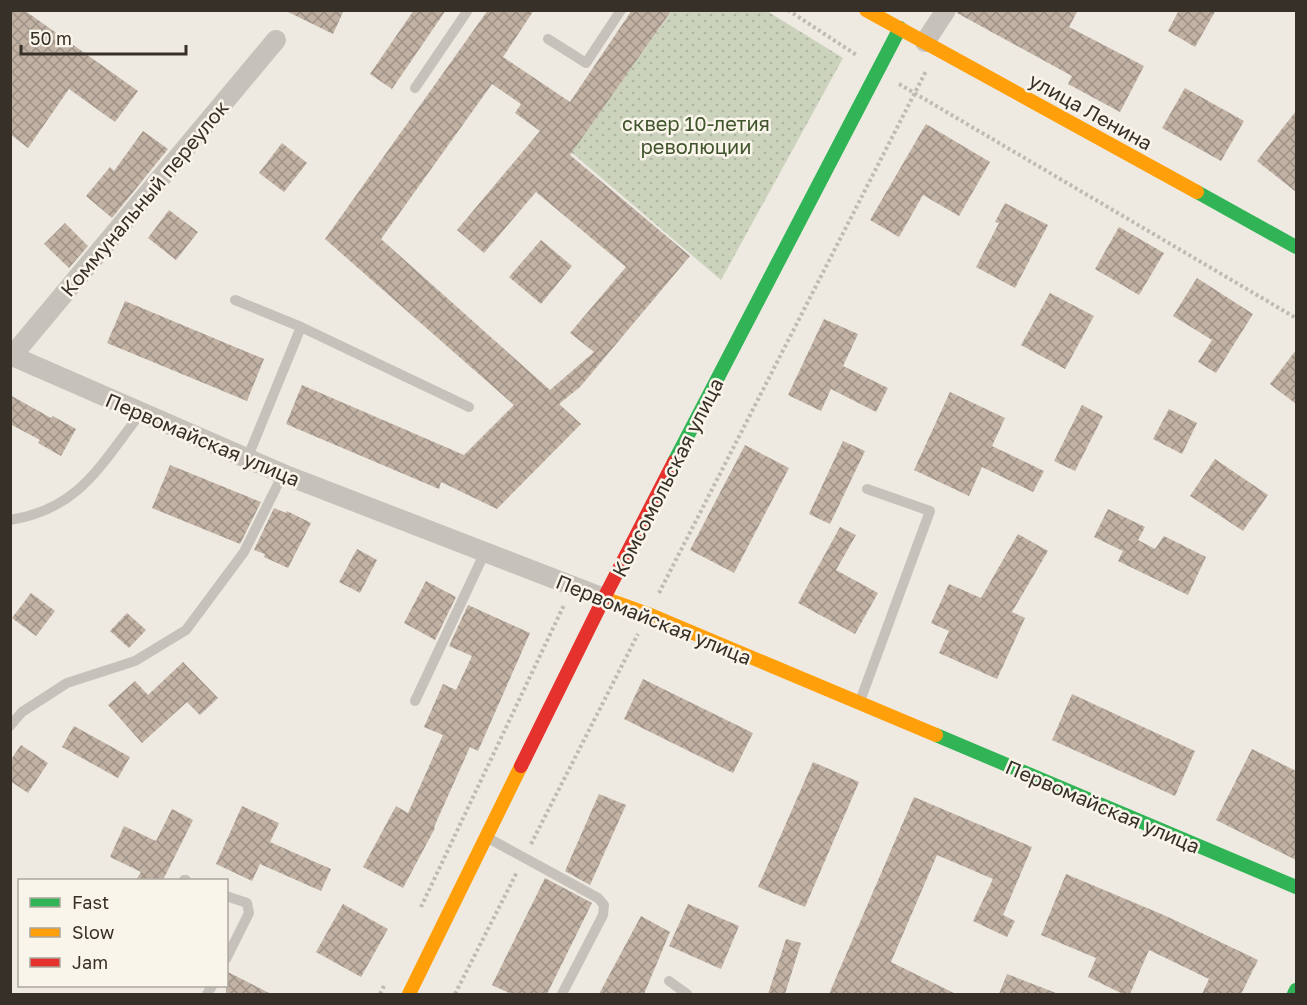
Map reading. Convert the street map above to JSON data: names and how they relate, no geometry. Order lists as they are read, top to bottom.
{
  "streets": {
    "street": [
      "улица Ленина",
      "Коммунальный переулок",
      "Первомайская улица",
      "Комсомольская улица"
    ]
  },
  "crossings": [
    ["улица Ленина", "Комсомольская улица"],
    ["Коммунальный переулок", "Первомайская улица"],
    ["Первомайская улица", "Комсомольская улица"]
  ],
  "parks": ["сквер 10-летия революции"],
  "legend": ["Fast", "Slow", "Jam"],
  "scale_bar": "50 m"
}
